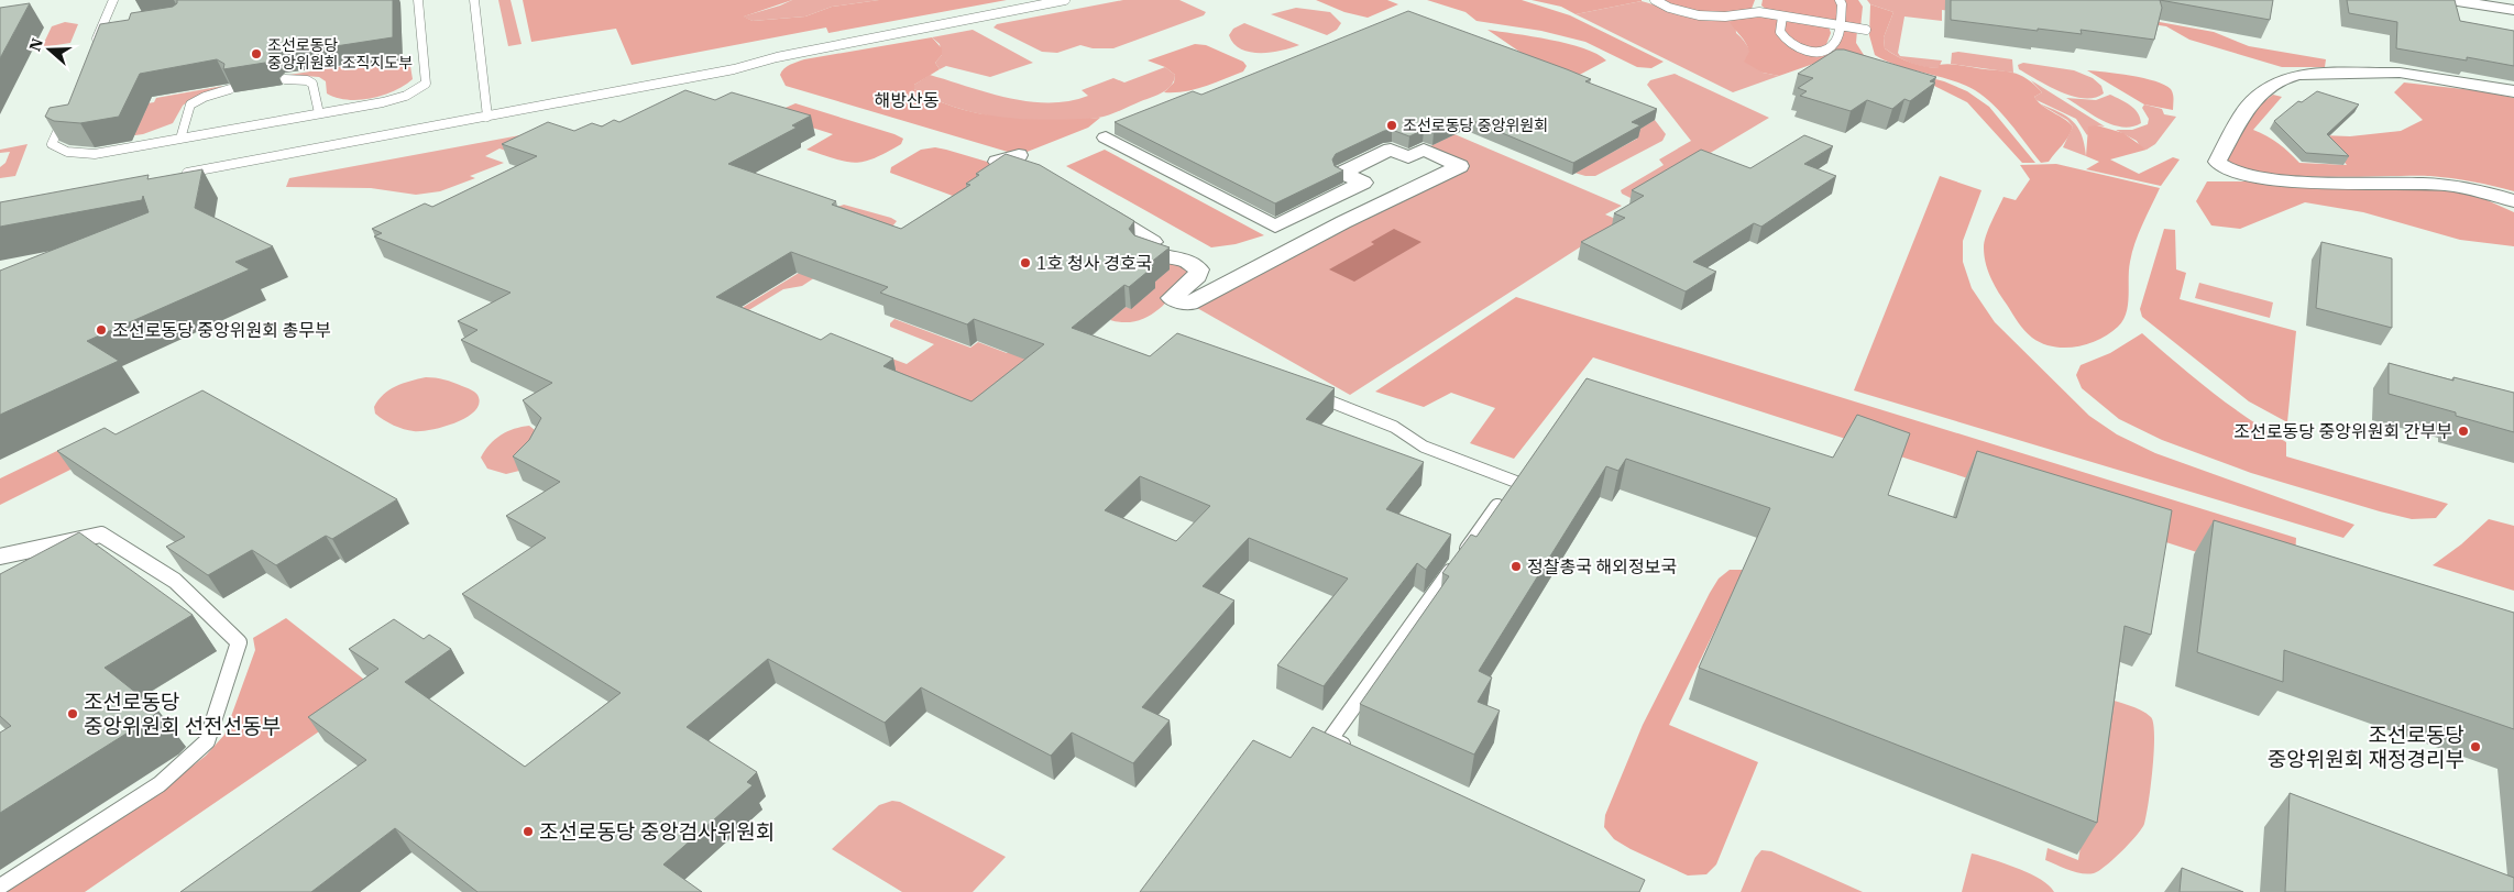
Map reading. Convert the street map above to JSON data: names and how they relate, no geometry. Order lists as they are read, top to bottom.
{
  "districts": ["해방산동"],
  "places": [
    "조선로동당 중앙위원회 조직지도부",
    "조선로동당 중앙위원회",
    "1호 청사 경호국",
    "조선로동당 중앙위원회 총무부",
    "조선로동당 중앙위원회 간부부",
    "정찰총국 해외정보국",
    "조선로동당 중앙위원회 선전선동부",
    "조선로동당 중앙위원회 재정경리부",
    "조선로동당 중앙검사위원회"
  ],
  "north": "left"
}
